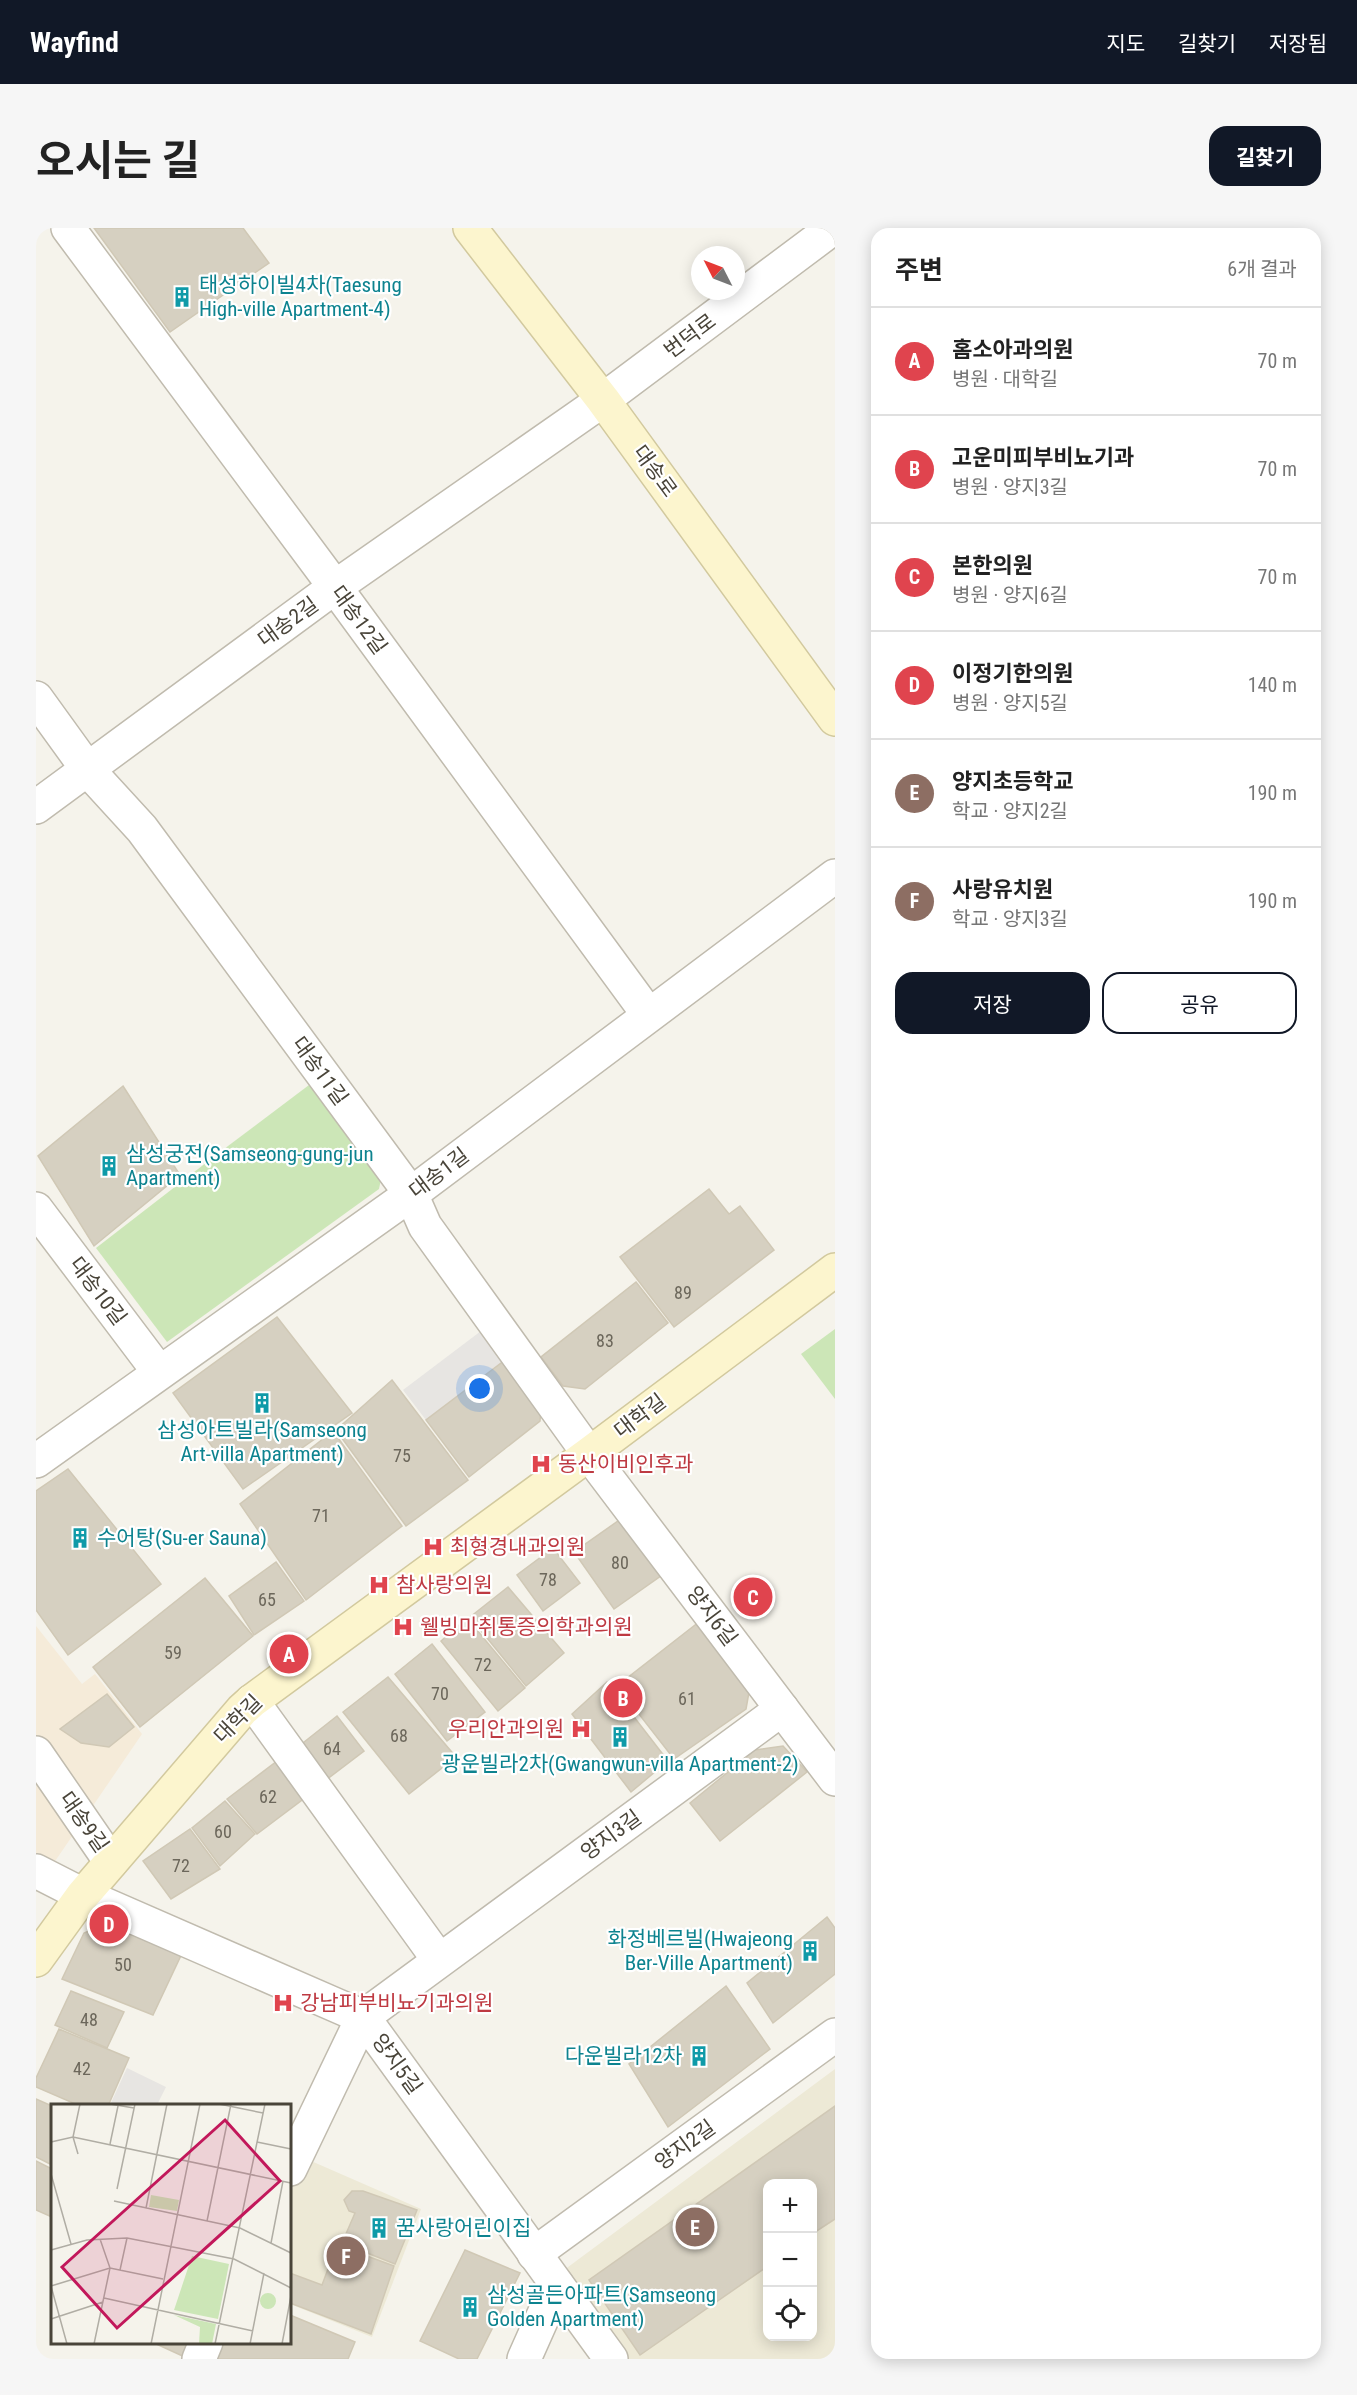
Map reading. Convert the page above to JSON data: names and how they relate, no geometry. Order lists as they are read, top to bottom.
{
  "streets": {
    "street": [
      "번덕로",
      "대송로",
      "대송12길",
      "대송2길",
      "대송11길",
      "대송1길",
      "대송10길",
      "대학길",
      "양지6길",
      "대송9길",
      "양지3길",
      "양지5길",
      "양지2길"
    ]
  },
  "crossings": [
    ["번덕로", "대송로"],
    ["번덕로", "대송2길"],
    ["대송로", "대송2길"],
    ["대송12길", "대송2길"],
    ["대송12길", "대송1길"],
    ["대송2길", "대송11길"],
    ["대송11길", "대송1길"],
    ["대송11길", "대학길"],
    ["대송11길", "양지6길"],
    ["대송1길", "대송10길"],
    ["대학길", "양지6길"],
    ["대학길", "대송9길"],
    ["대학길", "양지5길"],
    ["양지6길", "양지3길"],
    ["양지3길", "양지5길"],
    ["양지5길", "양지2길"]
  ],
  "places": {
    "building": [
      "태성하이빌4차(Taesung High-ville Apartment-4)",
      "삼성궁전(Samseong-gung-jun Apartment)",
      "삼성아트빌라(Samseong Art-villa Apartment)",
      "수어탕(Su-er Sauna)",
      "광운빌라2차(Gwangwun-villa Apartment-2)",
      "화정베르빌(Hwajeong Ber-Ville Apartment)",
      "다운빌라12차",
      "꿈사랑어린이집",
      "삼성골든아파트(Samseong Golden Apartment)"
    ],
    "hospital": [
      "동산이비인후과",
      "최형경내과의원",
      "참사랑의원",
      "웰빙마취통증의학과의원",
      "우리안과의원",
      "강남피부비뇨기과의원"
    ]
  },
  "house_numbers": [
    "89",
    "83",
    "75",
    "71",
    "80",
    "78",
    "65",
    "59",
    "72",
    "70",
    "61",
    "68",
    "64",
    "62",
    "60",
    "72",
    "50",
    "48",
    "42"
  ],
  "north": "top left",
  "page": {
    "header": "Wayfind",
    "nav": ["지도", "길찾기", "저장됨"],
    "title": "오시는 길",
    "buttons": [
      "길찾기",
      ["저장", "공유"]
    ],
    "heading": ["주변", "6개 결과"],
    "list": [
      {
        "mark": "A",
        "name": "홈소아과의원",
        "note": "병원 · 대학길",
        "value": "70 m"
      },
      {
        "mark": "B",
        "name": "고운미피부비뇨기과",
        "note": "병원 · 양지3길",
        "value": "70 m"
      },
      {
        "mark": "C",
        "name": "본한의원",
        "note": "병원 · 양지6길",
        "value": "70 m"
      },
      {
        "mark": "D",
        "name": "이정기한의원",
        "note": "병원 · 양지5길",
        "value": "140 m"
      },
      {
        "mark": "E",
        "name": "양지초등학교",
        "note": "학교 · 양지2길",
        "value": "190 m"
      },
      {
        "mark": "F",
        "name": "사랑유치원",
        "note": "학교 · 양지3길",
        "value": "190 m"
      }
    ],
    "pins": [
      "C",
      "A",
      "B",
      "D",
      "E",
      "F"
    ],
    "map_buttons": ["+", "−"]
  }
}
